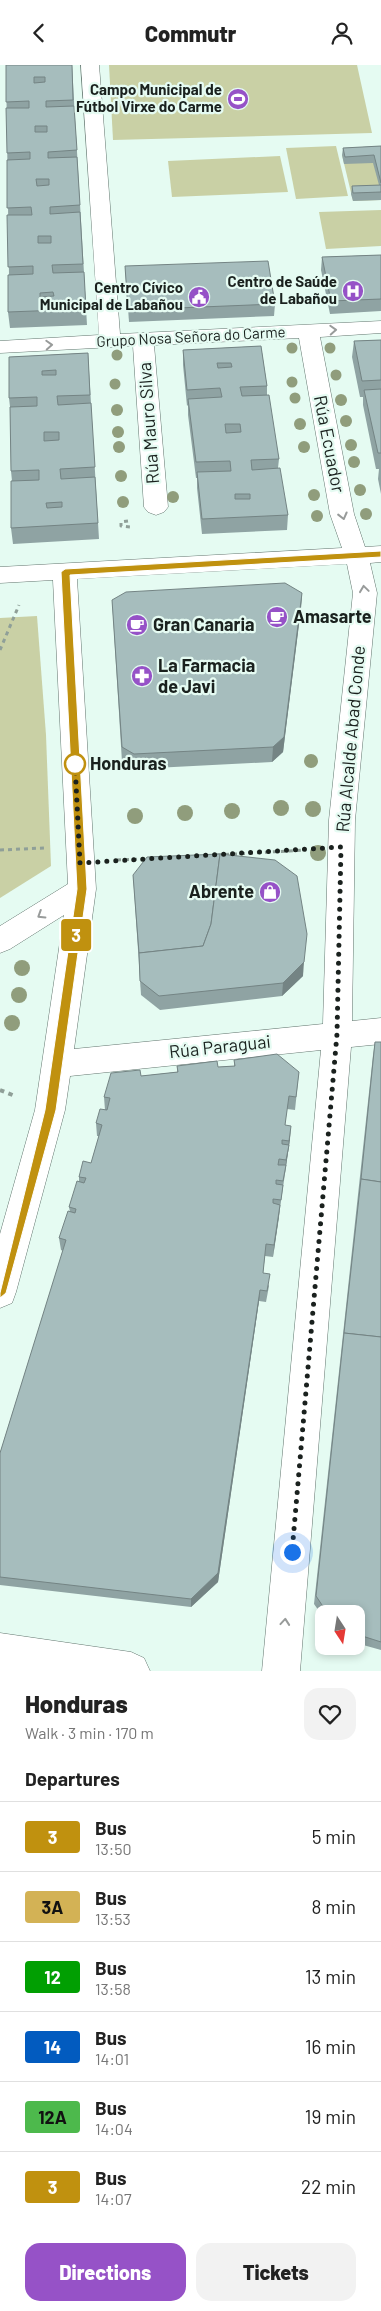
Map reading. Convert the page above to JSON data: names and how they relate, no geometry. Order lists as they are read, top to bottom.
{
  "streets": {
    "street": [
      "Grupo Nosa Señora do Carme",
      "Rúa Mauro Silva",
      "Rúa Ecuador",
      "Rúa Alcalde Abad Conde",
      "Rúa Paraguai"
    ]
  },
  "crossings": [
    ["Grupo Nosa Señora do Carme", "Rúa Mauro Silva"],
    ["Grupo Nosa Señora do Carme", "Rúa Ecuador"],
    ["Rúa Ecuador", "Rúa Alcalde Abad Conde"],
    ["Rúa Alcalde Abad Conde", "Rúa Paraguai"]
  ],
  "one_way": ["Rúa Ecuador", "Rúa Alcalde Abad Conde"],
  "places": {
    "sports": ["Campo Municipal de Fútbol Virxe do Carme"],
    "hospital": ["Centro de Saúde de Labañou"],
    "public building": ["Centro Cívico Municipal de Labañou"],
    "cafe": ["Amasarte", "Gran Canaria"],
    "pharmacy": ["La Farmacia de Javi"],
    "other": ["Honduras"],
    "shop": ["Abrente"]
  },
  "lines": ["bus line 3"],
  "north": "bottom",
  "page": {
    "header": "Commutr",
    "on_map": "3",
    "heading": [
      ["Honduras", "Walk · 3 min · 170 m"],
      "Departures"
    ],
    "list": [
      {
        "mark": "3",
        "name": "Bus",
        "note": "13:50",
        "value": "5 min"
      },
      {
        "mark": "3A",
        "name": "Bus",
        "note": "13:53",
        "value": "8 min"
      },
      {
        "mark": "12",
        "name": "Bus",
        "note": "13:58",
        "value": "13 min"
      },
      {
        "mark": "14",
        "name": "Bus",
        "note": "14:01",
        "value": "16 min"
      },
      {
        "mark": "12A",
        "name": "Bus",
        "note": "14:04",
        "value": "19 min"
      },
      {
        "mark": "3",
        "name": "Bus",
        "note": "14:07",
        "value": "22 min"
      }
    ],
    "buttons": ["Directions", "Tickets"]
  }
}
